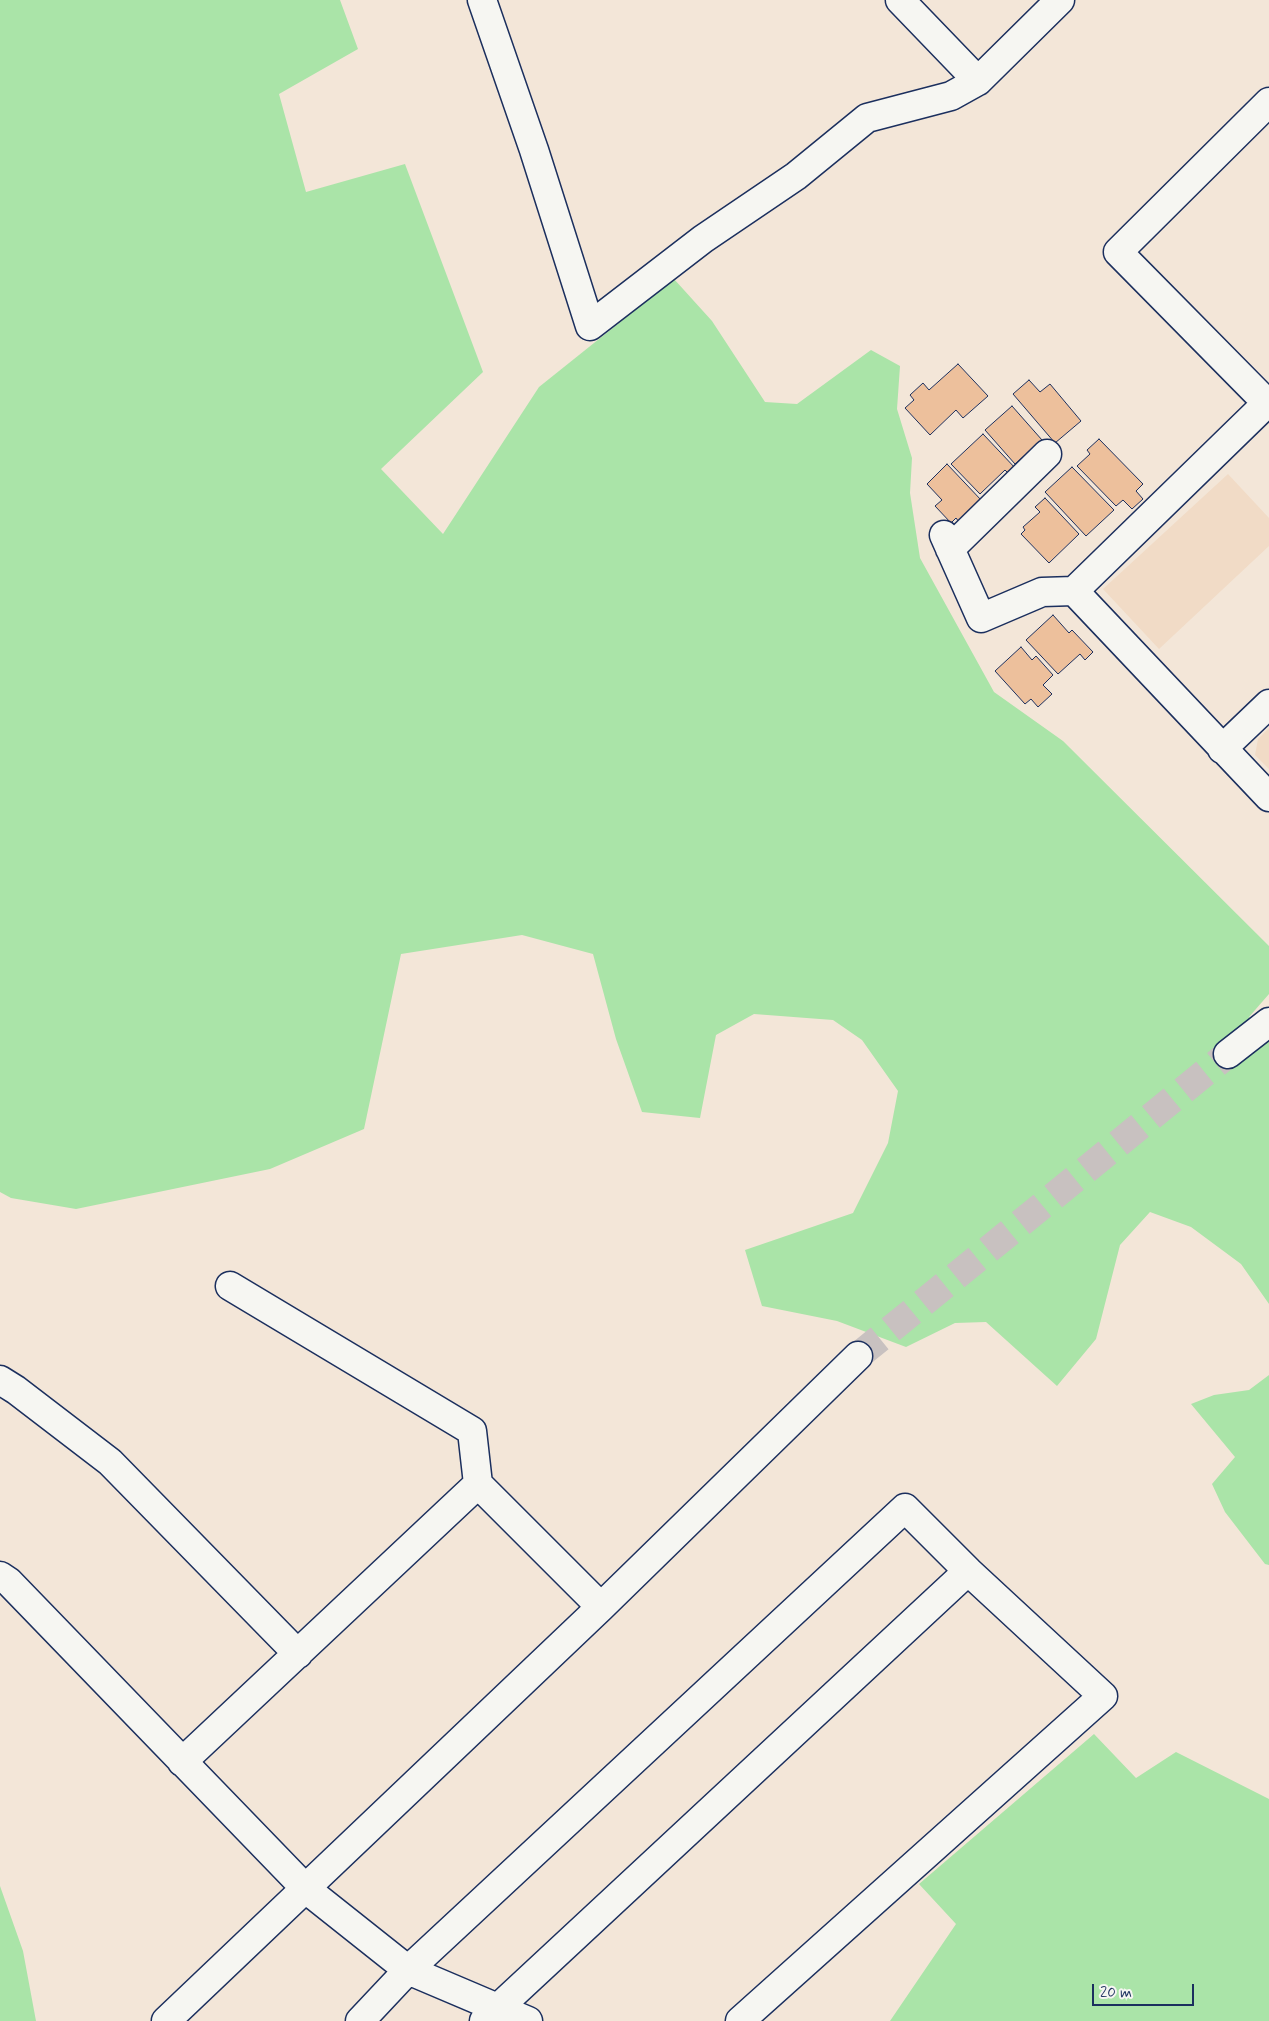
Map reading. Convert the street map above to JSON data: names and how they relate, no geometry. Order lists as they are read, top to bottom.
{
  "scale_bar": "20 m"
}
